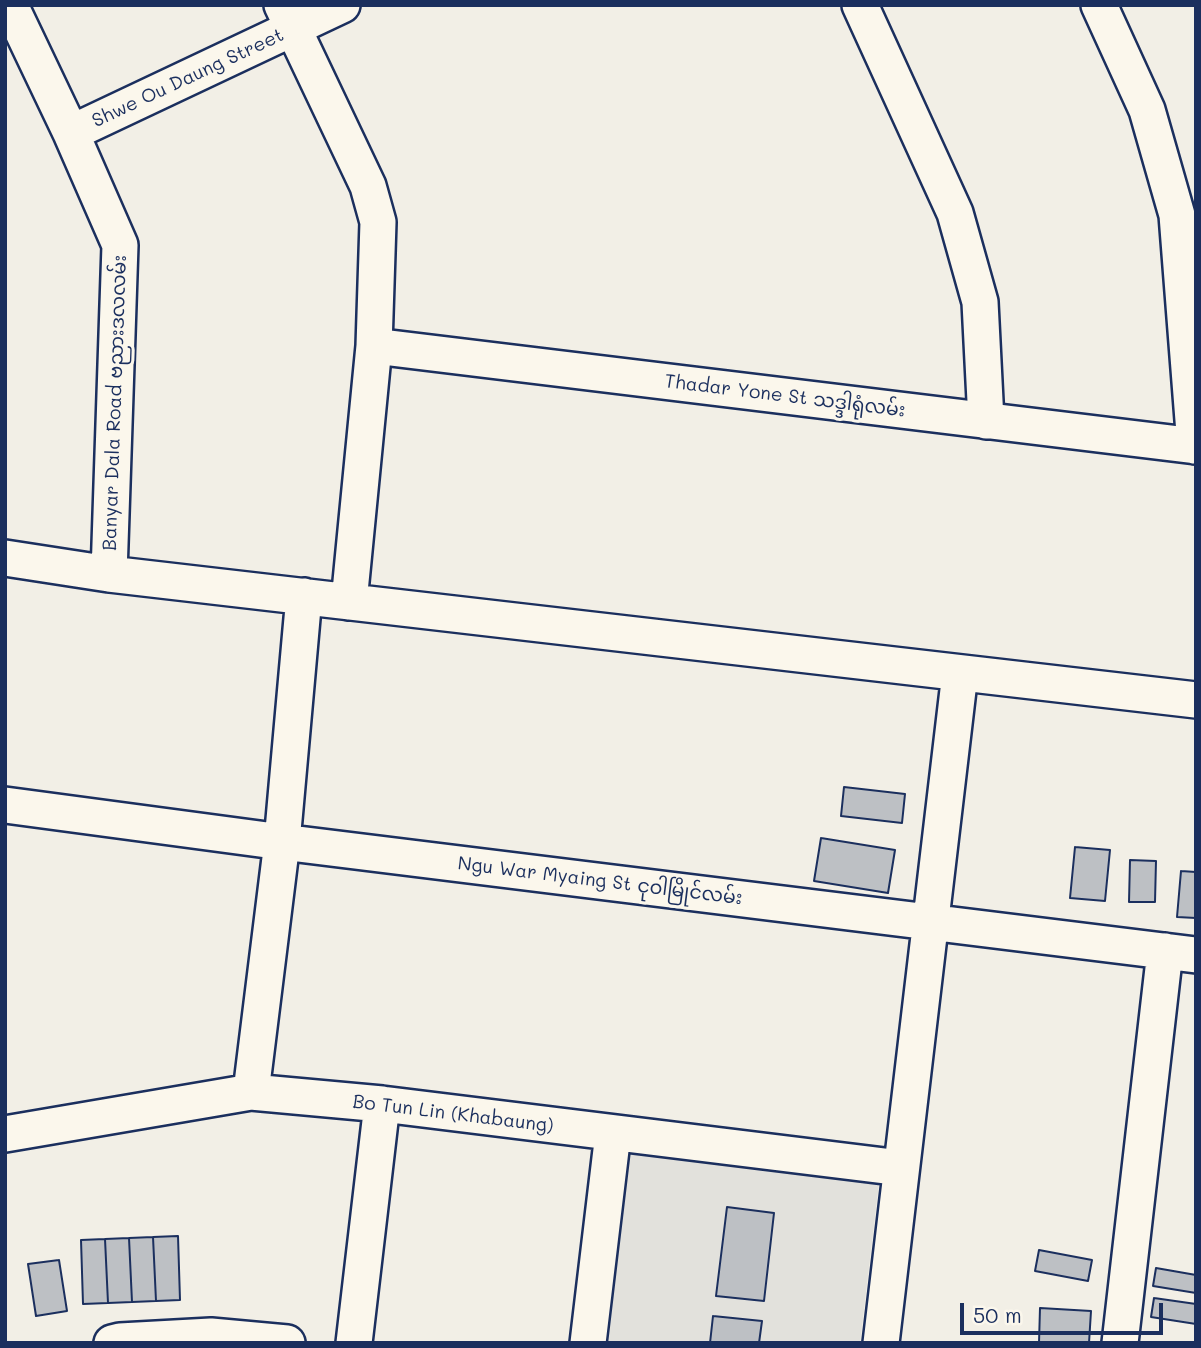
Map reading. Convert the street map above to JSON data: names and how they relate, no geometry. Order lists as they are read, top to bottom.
{
  "streets": {
    "street": [
      "Shwe Ou Daung Street",
      "Thadar Yone St သဒ္ဒါရုံလမ်း",
      "Banyar Dala Road ဗညားဒလလမ်း",
      "Ngu War Myaing St ငုဝါမြိုင်လမ်း",
      "Bo Tun Lin (Khabaung)"
    ]
  },
  "crossings": [
    ["Shwe Ou Daung Street", "Banyar Dala Road ဗညားဒလလမ်း"]
  ],
  "scale_bar": "50 m"
}
